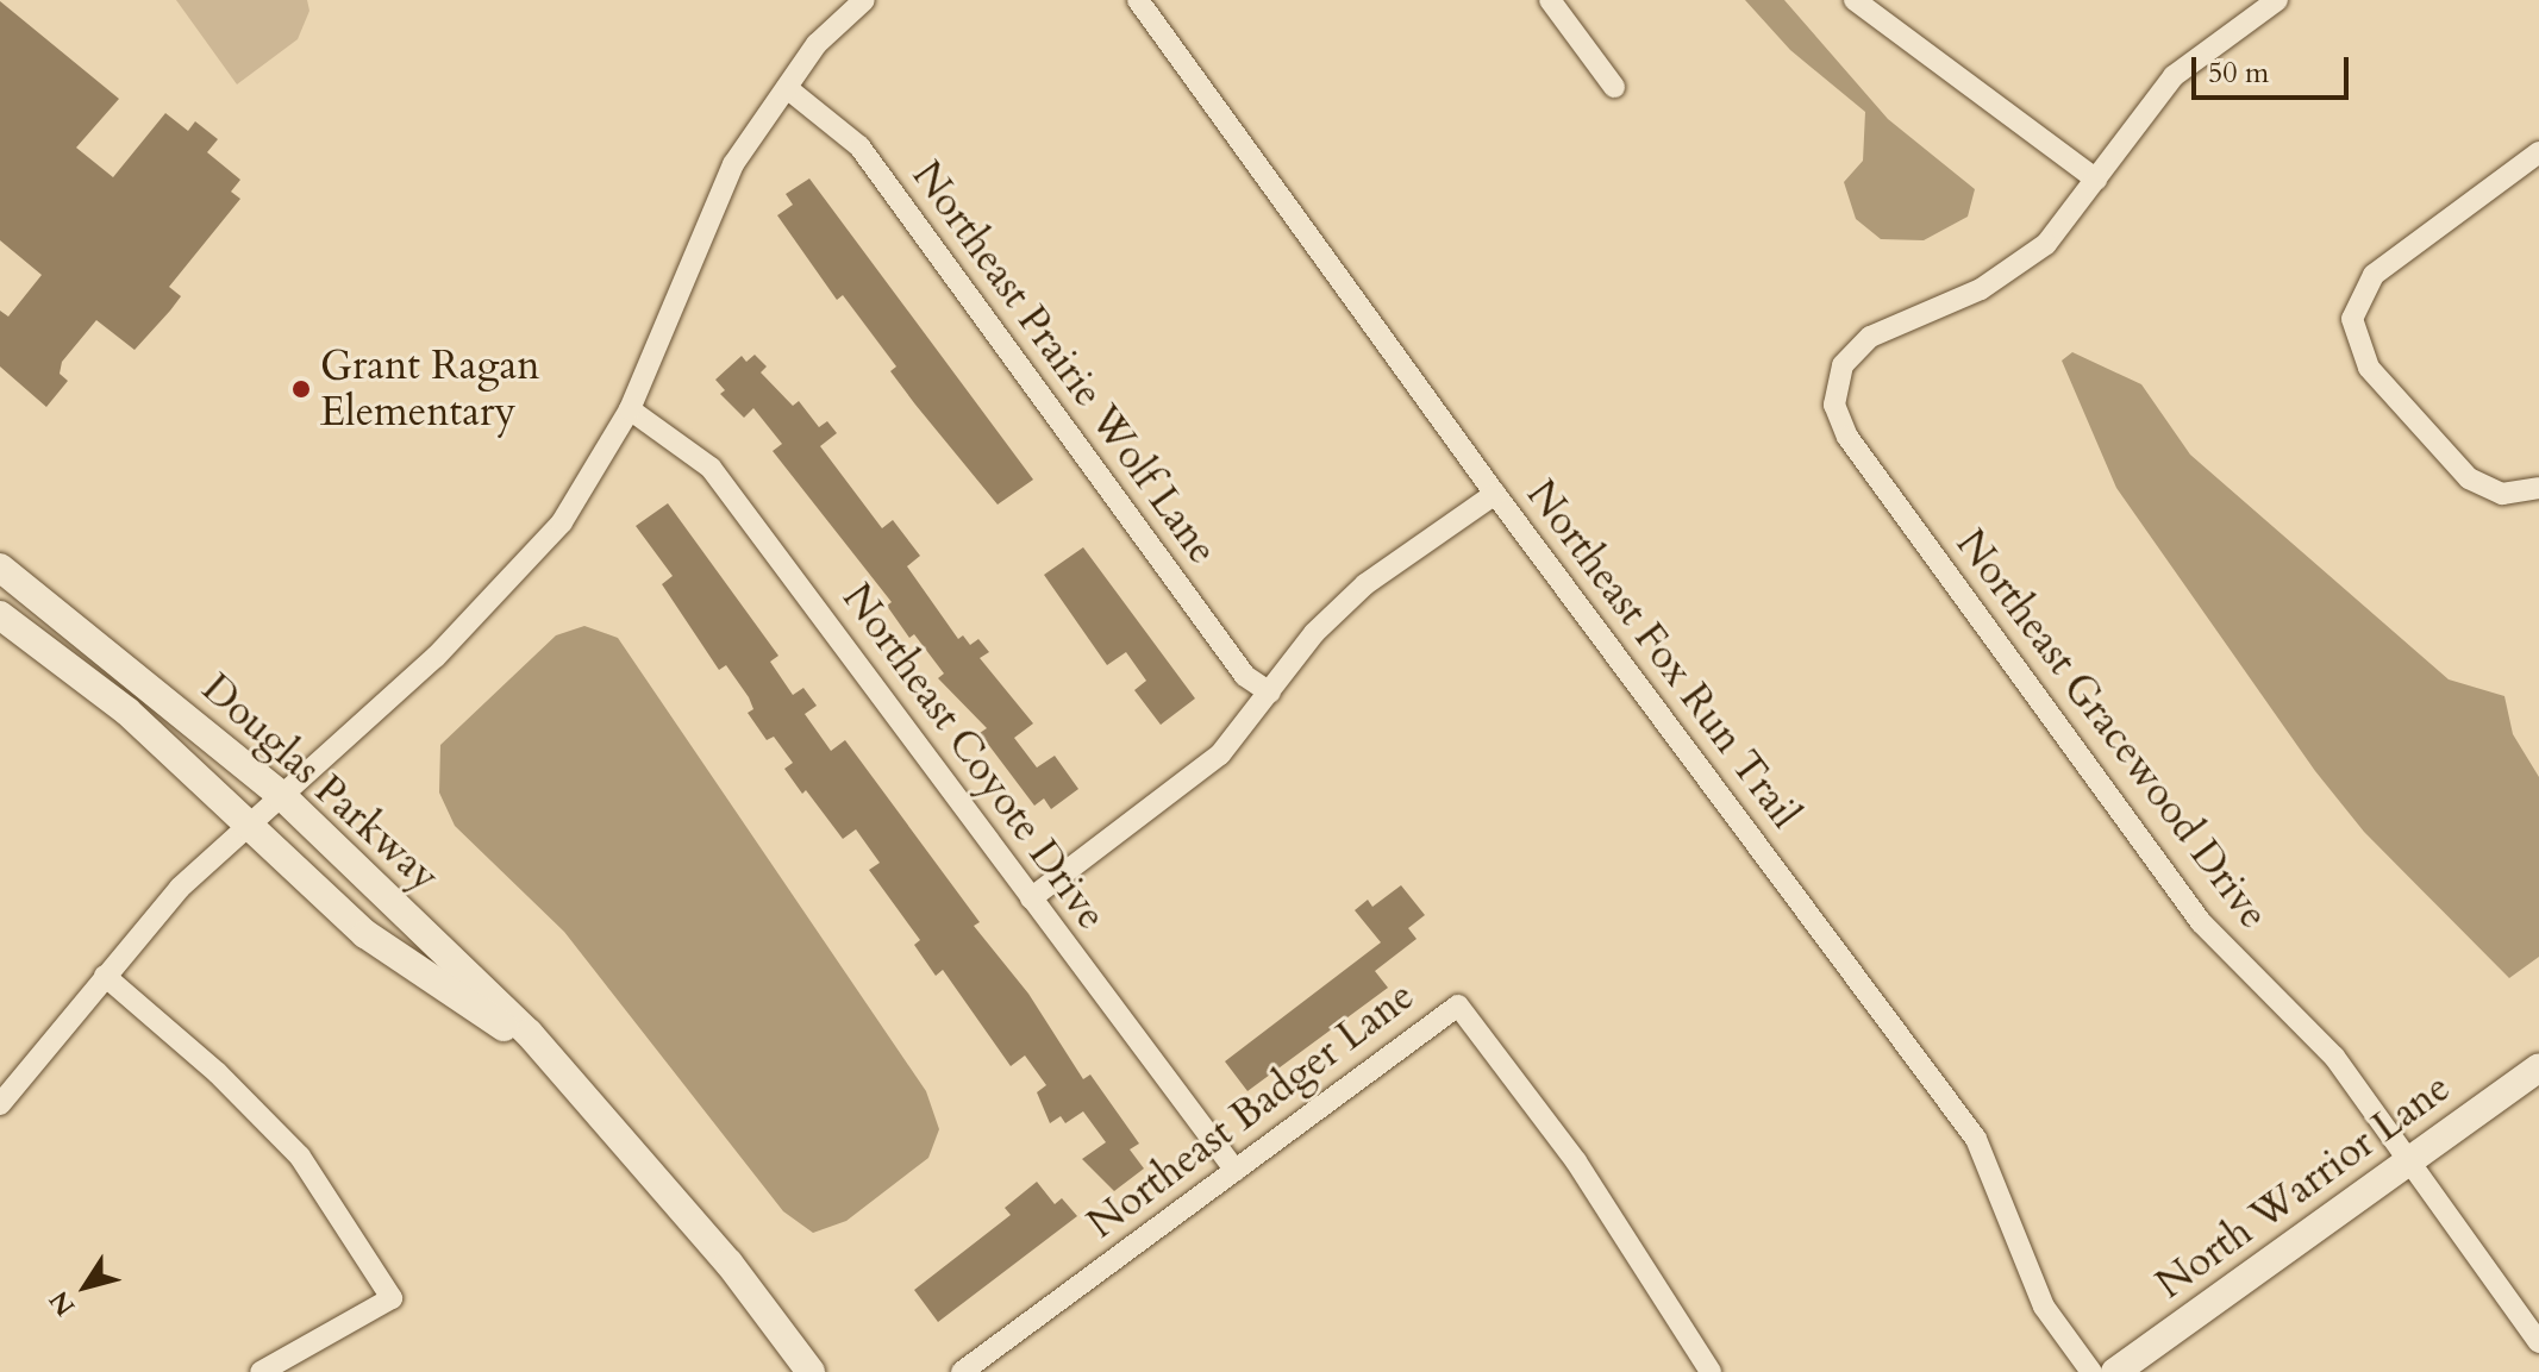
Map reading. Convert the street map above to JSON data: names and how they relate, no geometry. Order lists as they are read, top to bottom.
{
  "streets": {
    "street": [
      "Northeast Prairie Wolf Lane",
      "Northeast Fox Run Trail",
      "Northeast Gracewood Drive",
      "Northeast Coyote Drive",
      "Douglas Parkway",
      "Northeast Badger Lane",
      "North Warrior Lane"
    ]
  },
  "crossings": [
    ["Northeast Gracewood Drive", "North Warrior Lane"],
    ["Northeast Coyote Drive", "Northeast Badger Lane"]
  ],
  "places": ["Grant Ragan Elementary"],
  "scale_bar": "50 m",
  "north": "bottom left"
}
